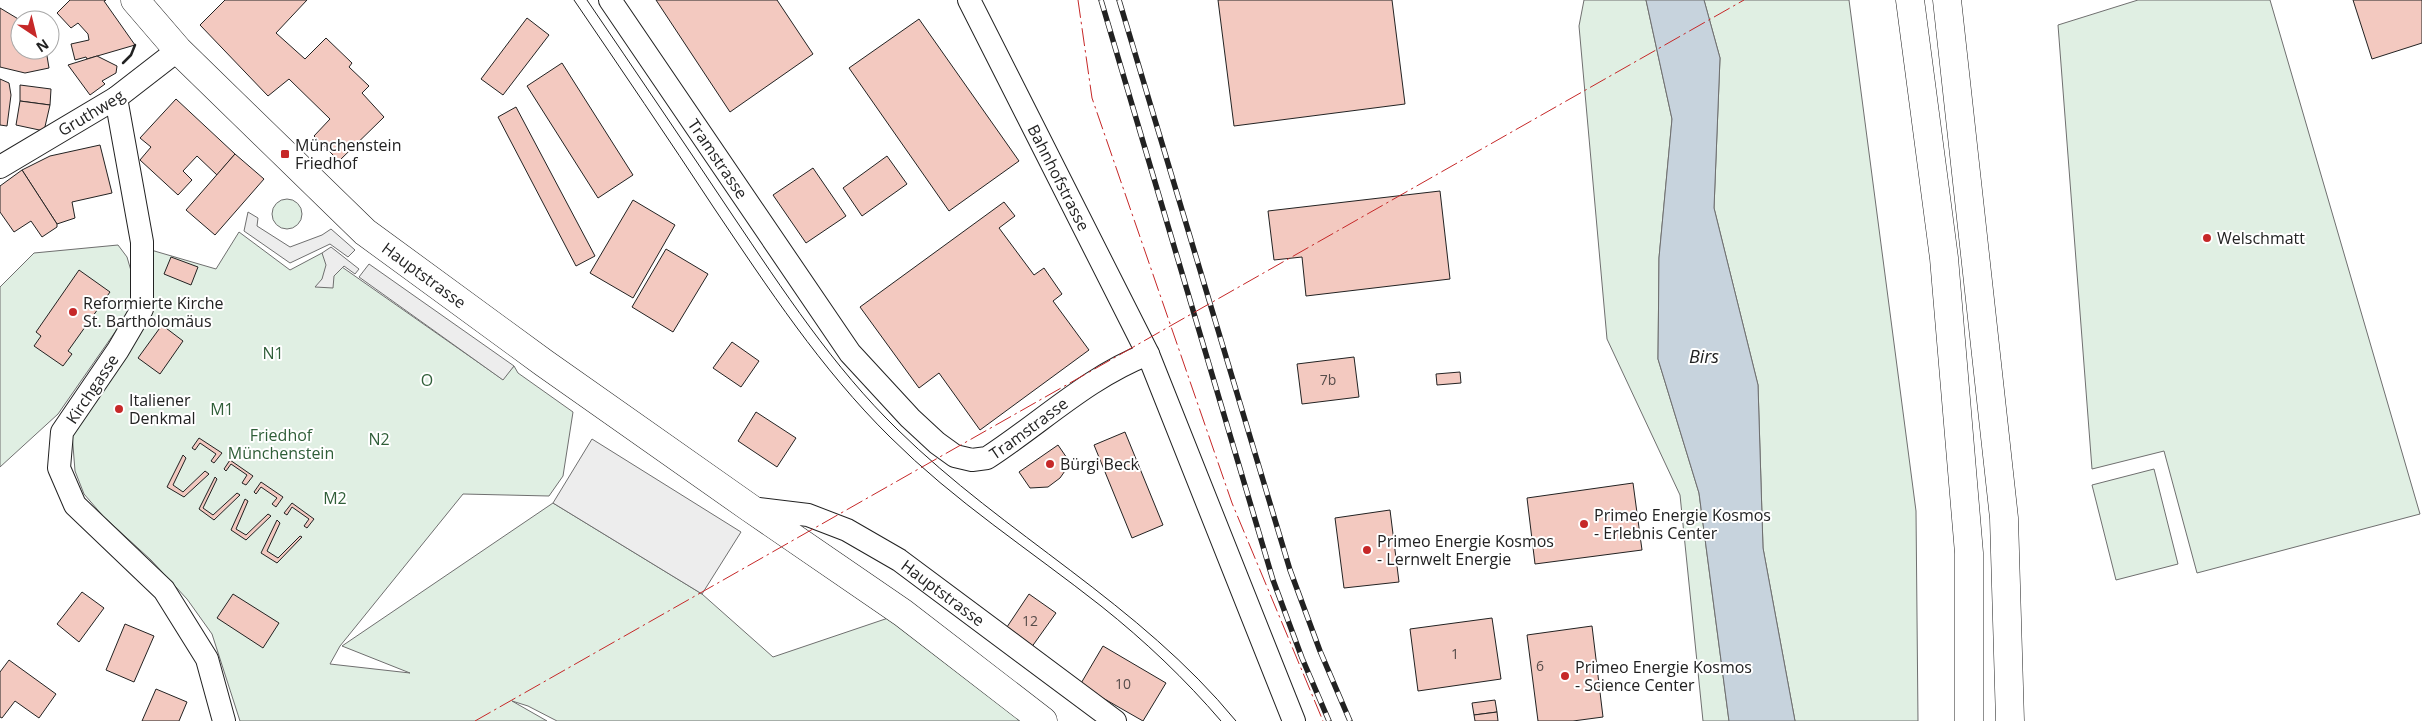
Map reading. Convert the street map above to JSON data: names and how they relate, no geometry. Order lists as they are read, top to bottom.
{
  "streets": {
    "main road": ["Hauptstrasse"],
    "street": [
      "Gruthweg",
      "Tramstrasse",
      "Bahnhofstrasse",
      "Kirchgasse"
    ]
  },
  "crossings": [
    ["Gruthweg", "Hauptstrasse"],
    ["Gruthweg", "Kirchgasse"],
    ["Tramstrasse", "Bahnhofstrasse"]
  ],
  "water": ["Birs"],
  "parks": [
    "N1",
    "O",
    "M1",
    "Friedhof Münchenstein",
    "N2",
    "M2"
  ],
  "places": {
    "transit": ["Münchenstein Friedhof"],
    "other": [
      "Welschmatt",
      "Reformierte Kirche St. Bartholomäus",
      "Italiener Denkmal",
      "Bürgi Beck",
      "Primeo Energie Kosmos - Erlebnis Center",
      "Primeo Energie Kosmos - Lernwelt Energie",
      "Primeo Energie Kosmos - Science Center"
    ]
  },
  "house_numbers": [
    "7b",
    "12",
    "1",
    "6",
    "10"
  ],
  "north": "bottom right"
}
